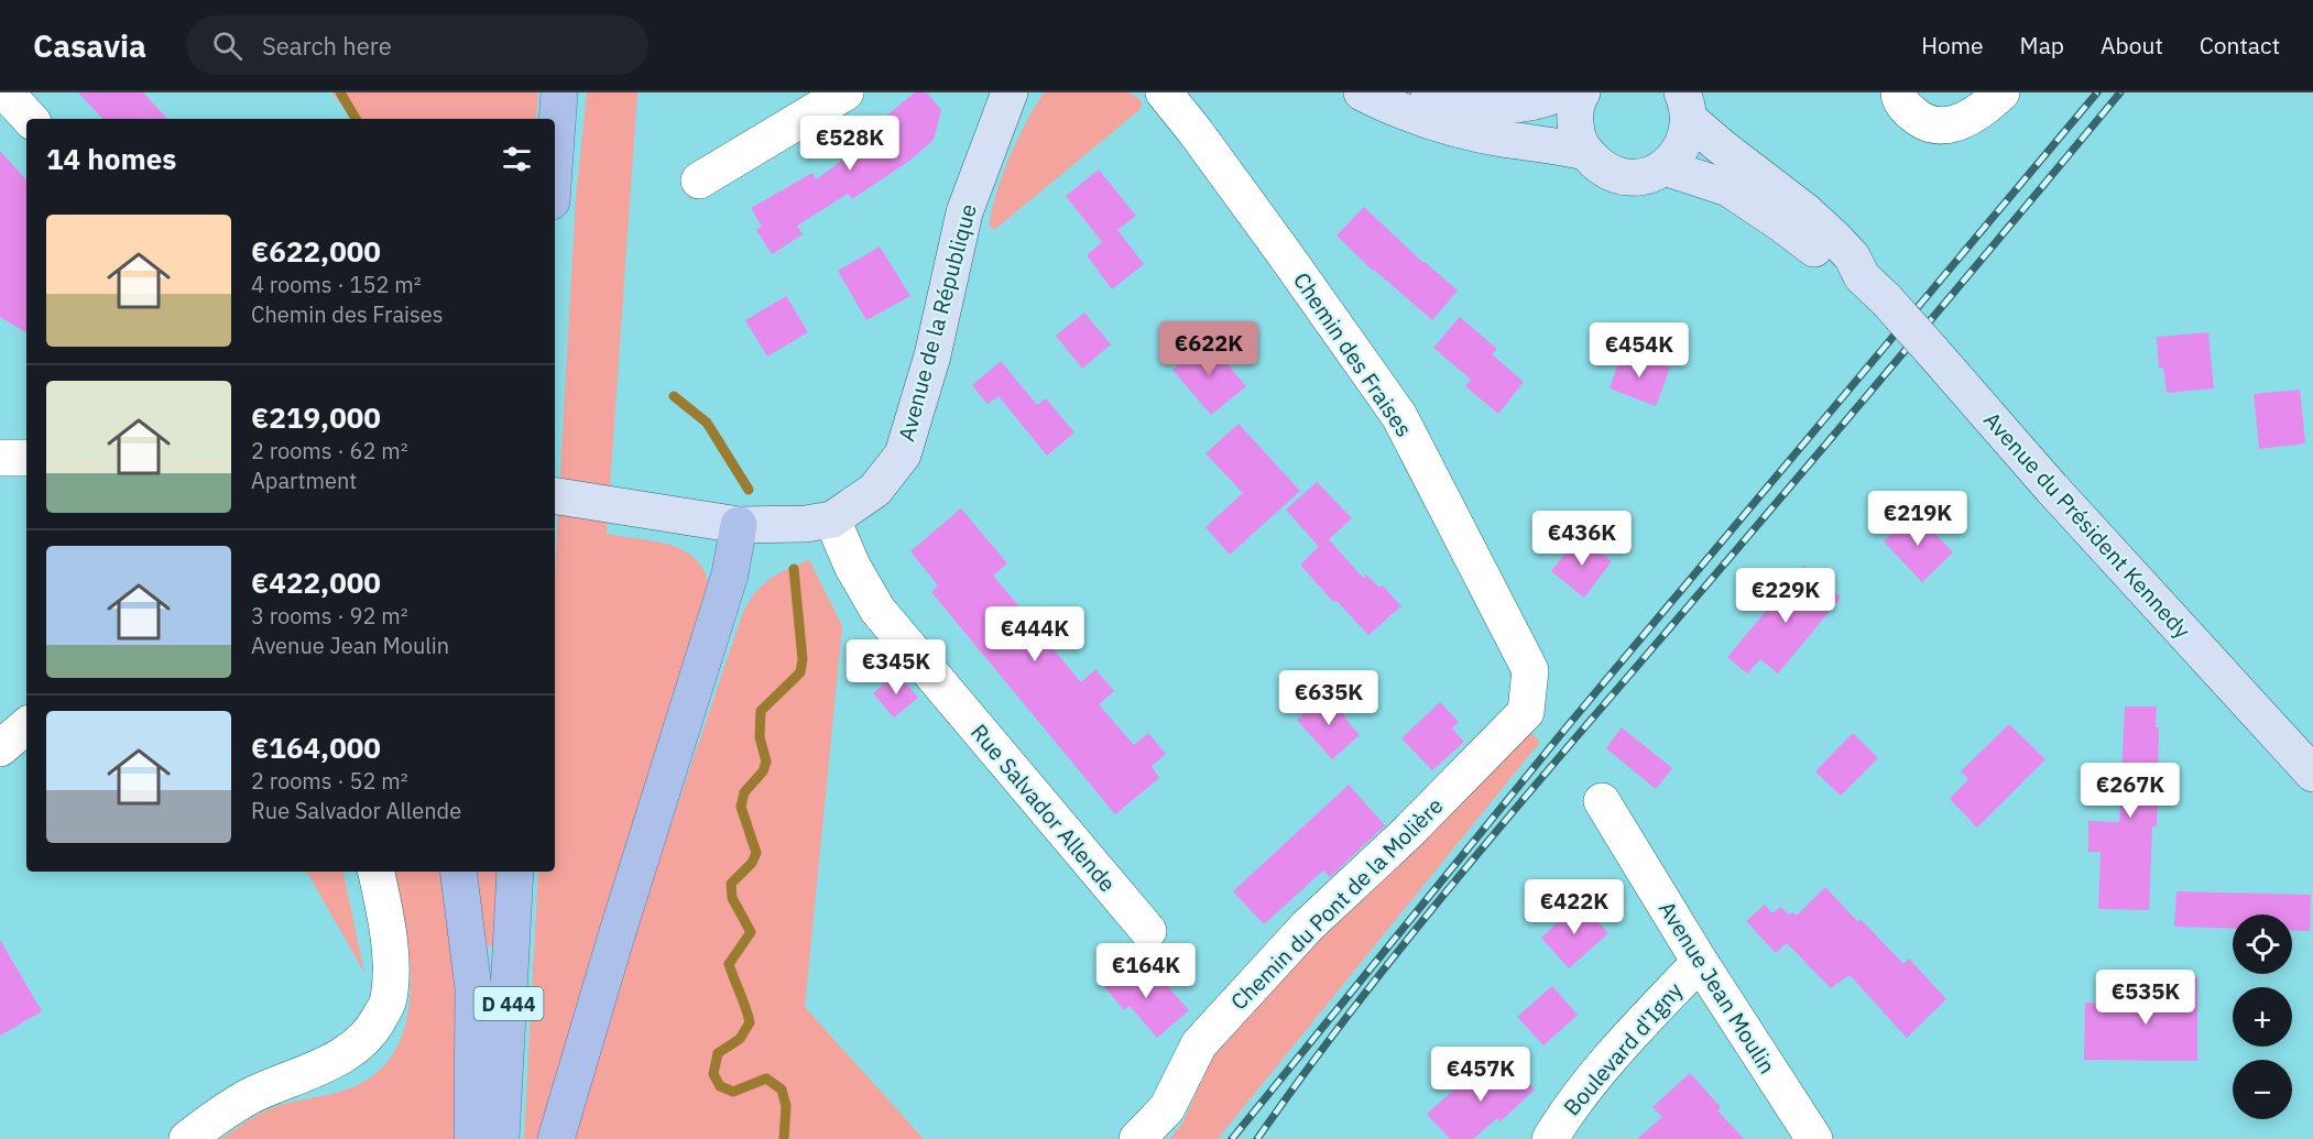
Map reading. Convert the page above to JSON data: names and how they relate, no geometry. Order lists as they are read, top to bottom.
{
  "streets": {
    "main road": ["Avenue de la République", "Avenue du Président Kennedy", "D 444"],
    "street": [
      "Chemin des Fraises",
      "Rue Salvador Allende",
      "Chemin du Pont de la Molière",
      "Avenue Jean Moulin",
      "Boulevard d'Igny"
    ]
  },
  "crossings": [
    ["Avenue de la République", "Rue Salvador Allende"],
    ["Chemin des Fraises", "Chemin du Pont de la Molière"],
    ["Avenue Jean Moulin", "Boulevard d'Igny"]
  ],
  "page": {
    "header": "Casavia",
    "search": "Search here",
    "nav": [
      "Home",
      "Map",
      "About",
      "Contact"
    ],
    "price": [
      "€528K",
      "€622K",
      "€454K",
      "€219K",
      "€436K",
      "€229K",
      "€444K",
      "€345K",
      "€635K",
      "€267K",
      "€422K",
      "€164K",
      "€535K",
      "€457K"
    ],
    "heading": "14 homes",
    "list": [
      {
        "name": "€622,000",
        "note": "4 rooms · 152 m² · Chemin des Fraises"
      },
      {
        "name": "€219,000",
        "note": "2 rooms · 62 m² · Apartment"
      },
      {
        "name": "€422,000",
        "note": "3 rooms · 92 m² · Avenue Jean Moulin"
      },
      {
        "name": "€164,000",
        "note": "2 rooms · 52 m² · Rue Salvador Allende"
      }
    ],
    "map_buttons": ["+", "−"]
  }
}
